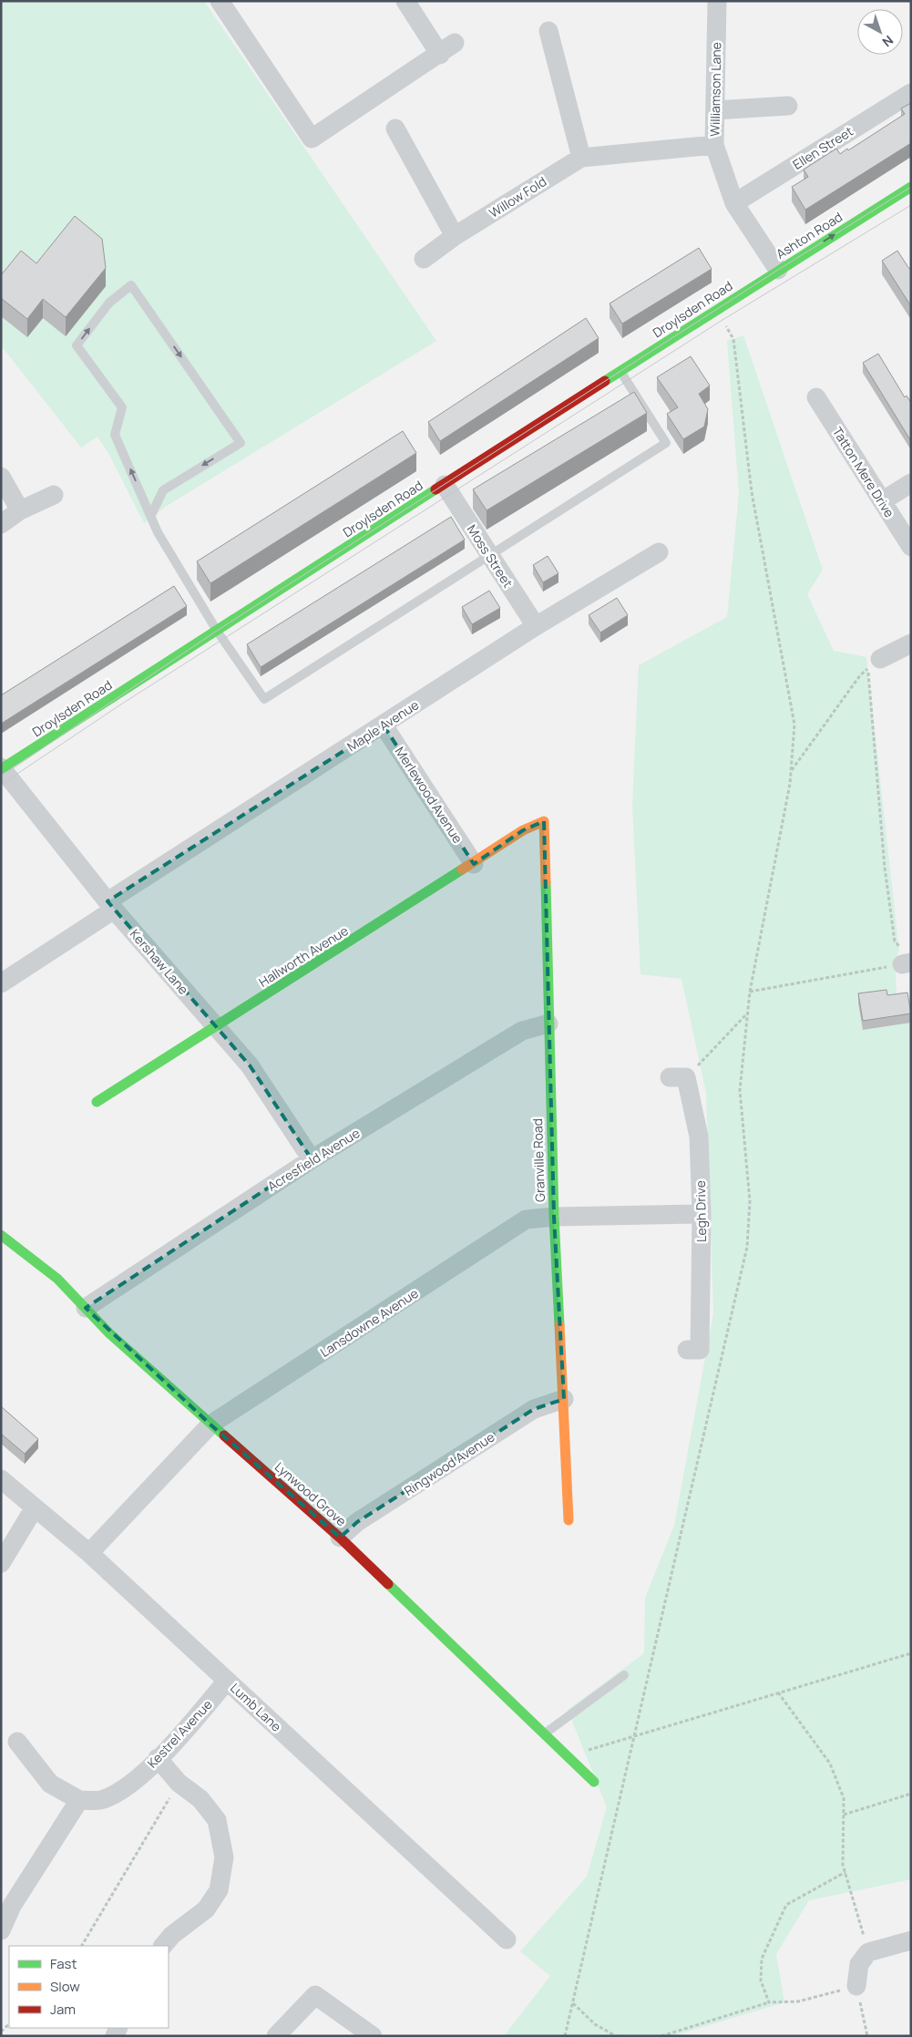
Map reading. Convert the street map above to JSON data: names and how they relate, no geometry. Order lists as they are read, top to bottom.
{
  "streets": {
    "street": [
      "Williamson Lane",
      "Ellen Street",
      "Willow Fold",
      "Ashton Road",
      "Droylsden Road",
      "Tatton Mere Drive",
      "Moss Street",
      "Maple Avenue",
      "Merlewood Avenue",
      "Hallworth Avenue",
      "Kershaw Lane",
      "Acresfield Avenue",
      "Granville Road",
      "Legh Drive",
      "Lansdowne Avenue",
      "Ringwood Avenue",
      "Lynwood Grove",
      "Lumb Lane",
      "Kestrel Avenue"
    ]
  },
  "crossings": [
    ["Williamson Lane", "Ellen Street"],
    ["Williamson Lane", "Willow Fold"],
    ["Williamson Lane", "Ashton Road"],
    ["Williamson Lane", "Droylsden Road"],
    ["Ashton Road", "Droylsden Road"],
    ["Droylsden Road", "Moss Street"],
    ["Droylsden Road", "Kershaw Lane"],
    ["Moss Street", "Maple Avenue"],
    ["Maple Avenue", "Merlewood Avenue"],
    ["Maple Avenue", "Kershaw Lane"],
    ["Merlewood Avenue", "Hallworth Avenue"],
    ["Hallworth Avenue", "Kershaw Lane"],
    ["Hallworth Avenue", "Granville Road"],
    ["Kershaw Lane", "Acresfield Avenue"],
    ["Acresfield Avenue", "Granville Road"],
    ["Acresfield Avenue", "Lynwood Grove"],
    ["Granville Road", "Lansdowne Avenue"],
    ["Granville Road", "Ringwood Avenue"],
    ["Legh Drive", "Lansdowne Avenue"],
    ["Lansdowne Avenue", "Lynwood Grove"],
    ["Lansdowne Avenue", "Lumb Lane"],
    ["Ringwood Avenue", "Lynwood Grove"],
    ["Lumb Lane", "Kestrel Avenue"]
  ],
  "legend": ["Fast", "Slow", "Jam"],
  "north": "bottom right"
}
